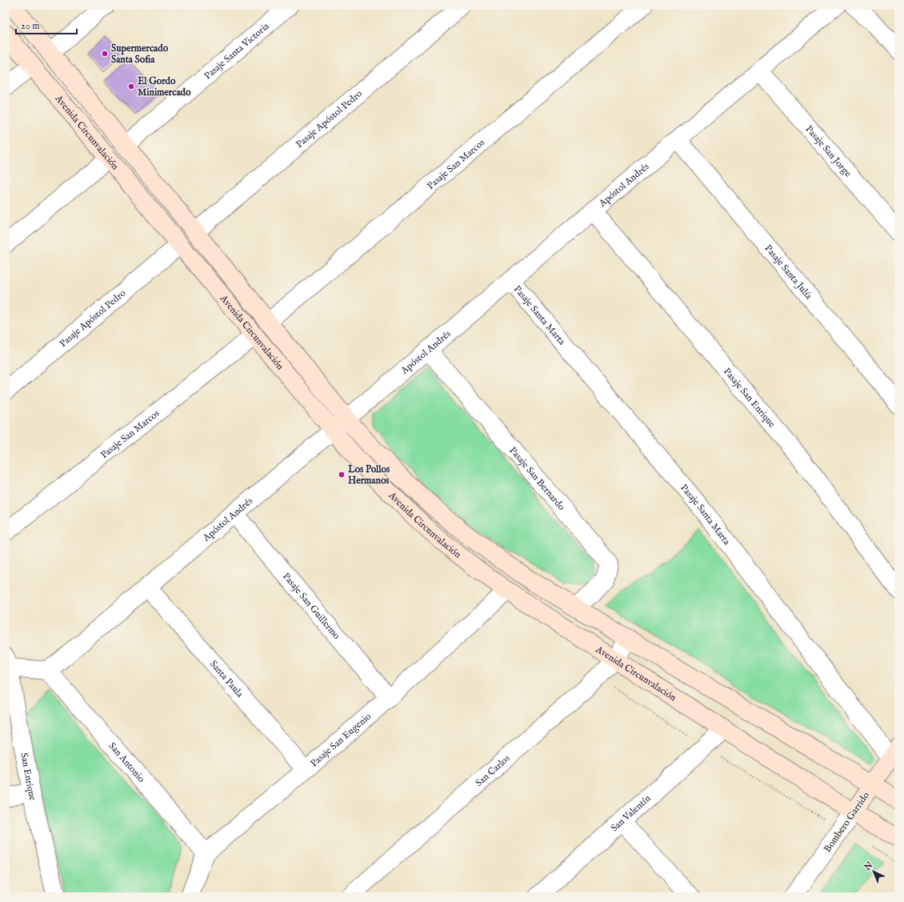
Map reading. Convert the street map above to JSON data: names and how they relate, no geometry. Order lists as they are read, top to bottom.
{
  "streets": {
    "street": [
      "Pasaje Santa Victoria",
      "Pasaje Apóstol Pedro",
      "Avenida Circunvalación",
      "Pasaje San Jorge",
      "Pasaje San Marcos",
      "Apóstol Andrés",
      "Pasaje Santa Julía",
      "Pasaje Santa Marta",
      "Pasaje San Enrique",
      "Pasaje San Bernardo",
      "Pasaje San Guillermo",
      "Santa Paula",
      "Pasaje San Eugenio",
      "San Antonio",
      "San Carlos",
      "San Enrique",
      "San Valentín",
      "Bombero Garrido"
    ]
  },
  "crossings": [
    ["Pasaje Santa Victoria", "Avenida Circunvalación"],
    ["Pasaje Apóstol Pedro", "Avenida Circunvalación"],
    ["Avenida Circunvalación", "Pasaje San Marcos"],
    ["Avenida Circunvalación", "Apóstol Andrés"],
    ["Avenida Circunvalación", "Pasaje San Bernardo"],
    ["Avenida Circunvalación", "Pasaje San Eugenio"],
    ["Avenida Circunvalación", "San Carlos"],
    ["Avenida Circunvalación", "San Valentín"],
    ["Avenida Circunvalación", "Bombero Garrido"],
    ["Pasaje San Jorge", "Apóstol Andrés"],
    ["Apóstol Andrés", "Pasaje Santa Julía"],
    ["Apóstol Andrés", "Pasaje Santa Marta"],
    ["Apóstol Andrés", "Pasaje San Enrique"],
    ["Apóstol Andrés", "Pasaje San Bernardo"],
    ["Apóstol Andrés", "Pasaje San Guillermo"],
    ["Apóstol Andrés", "Santa Paula"],
    ["Apóstol Andrés", "San Antonio"],
    ["Pasaje Santa Marta", "Bombero Garrido"],
    ["Pasaje San Guillermo", "Pasaje San Eugenio"],
    ["Santa Paula", "Pasaje San Eugenio"],
    ["Pasaje San Eugenio", "San Antonio"]
  ],
  "places": ["Supermercado Santa Sofia", "El Gordo Minimercado", "Los Pollos Hermanos"],
  "scale_bar": "20 m",
  "north": "top left"
}
